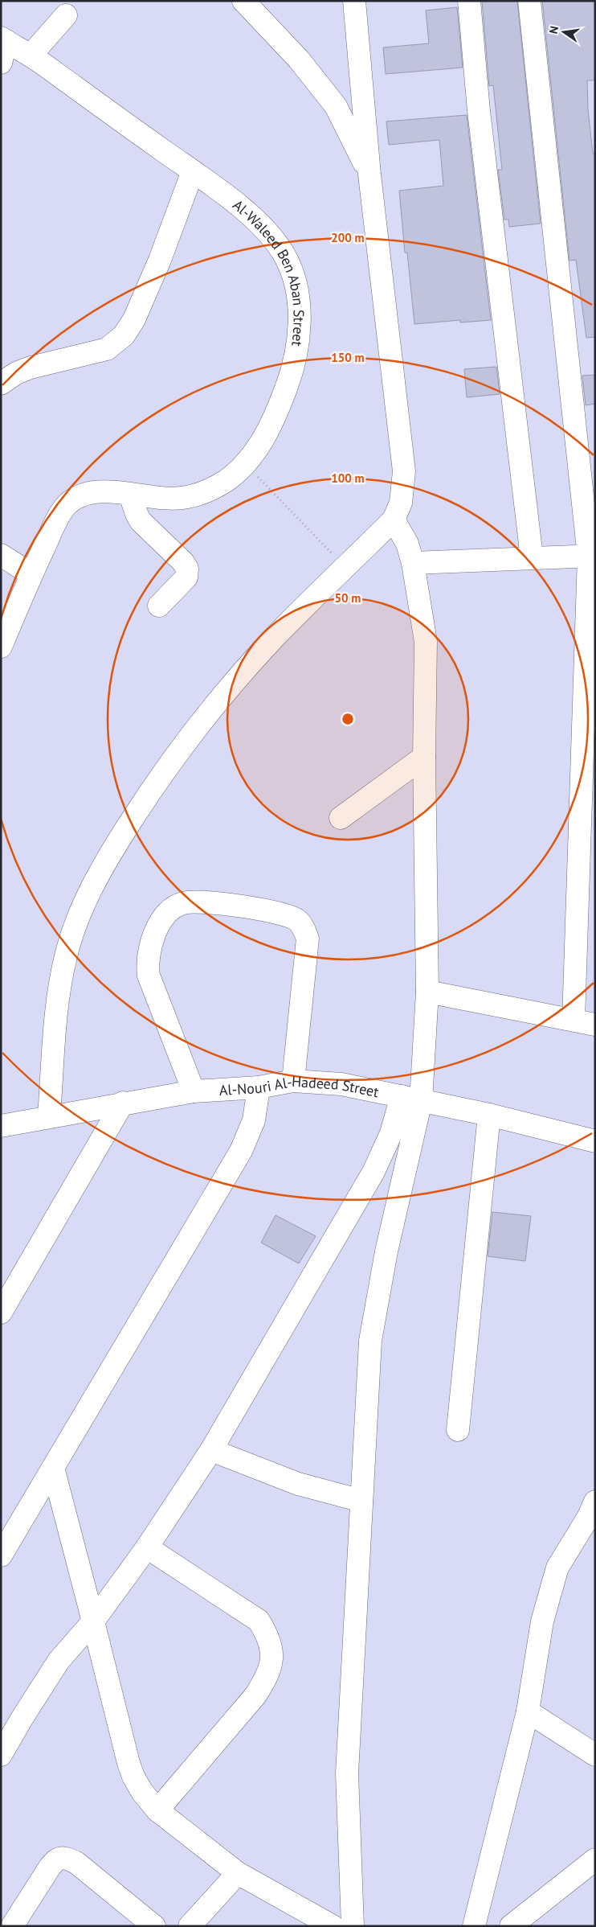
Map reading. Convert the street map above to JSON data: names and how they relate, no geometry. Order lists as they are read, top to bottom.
{
  "streets": {
    "street": ["Al-Waleed Ben Aban Street", "Al-Nouri Al-Hadeed Street"]
  },
  "north": "left",
  "rings": [
    "200 m",
    "150 m",
    "100 m",
    "50 m"
  ]
}
